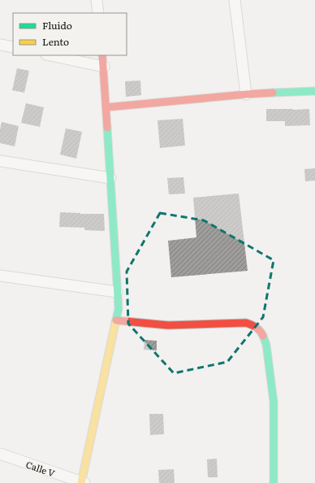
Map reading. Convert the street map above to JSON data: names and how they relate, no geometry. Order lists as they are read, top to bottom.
{
  "streets": {
    "street": ["Calle V"]
  },
  "legend": ["Fluido", "Lento"]
}
